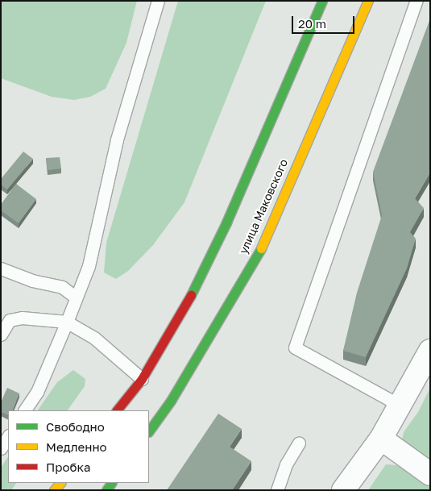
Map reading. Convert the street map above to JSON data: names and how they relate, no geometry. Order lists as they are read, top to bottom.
{
  "streets": {
    "highway": ["улица Маковского"]
  },
  "legend": ["Свободно", "Медленно", "Пробка"],
  "scale_bar": "20 m"
}
